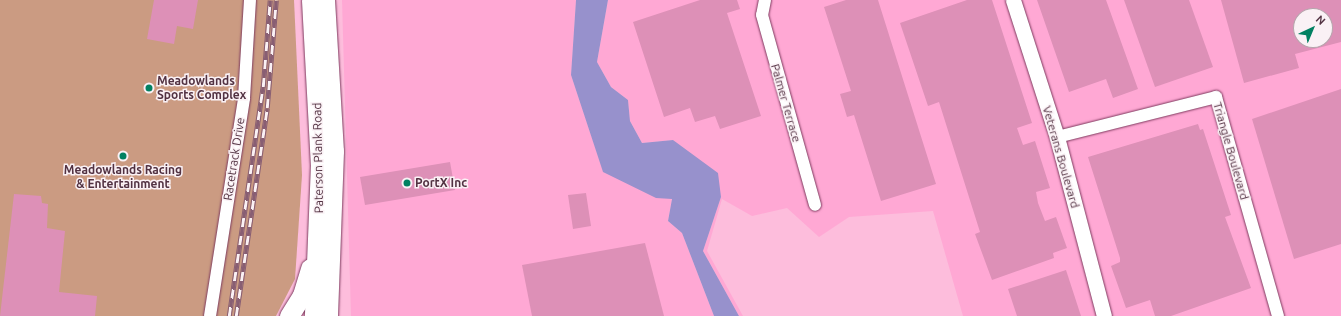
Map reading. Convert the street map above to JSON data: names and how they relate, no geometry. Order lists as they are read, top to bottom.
{
  "streets": {
    "main road": ["Paterson Plank Road"],
    "street": [
      "Palmer Terrace",
      "Triangle Boulevard",
      "Veterans Boulevard",
      "Racetrack Drive"
    ]
  },
  "crossings": [
    ["Triangle Boulevard", "Veterans Boulevard"]
  ],
  "places": ["Meadowlands Sports Complex", "Meadowlands Racing & Entertainment", "PortX Inc"],
  "north": "top right"
}
